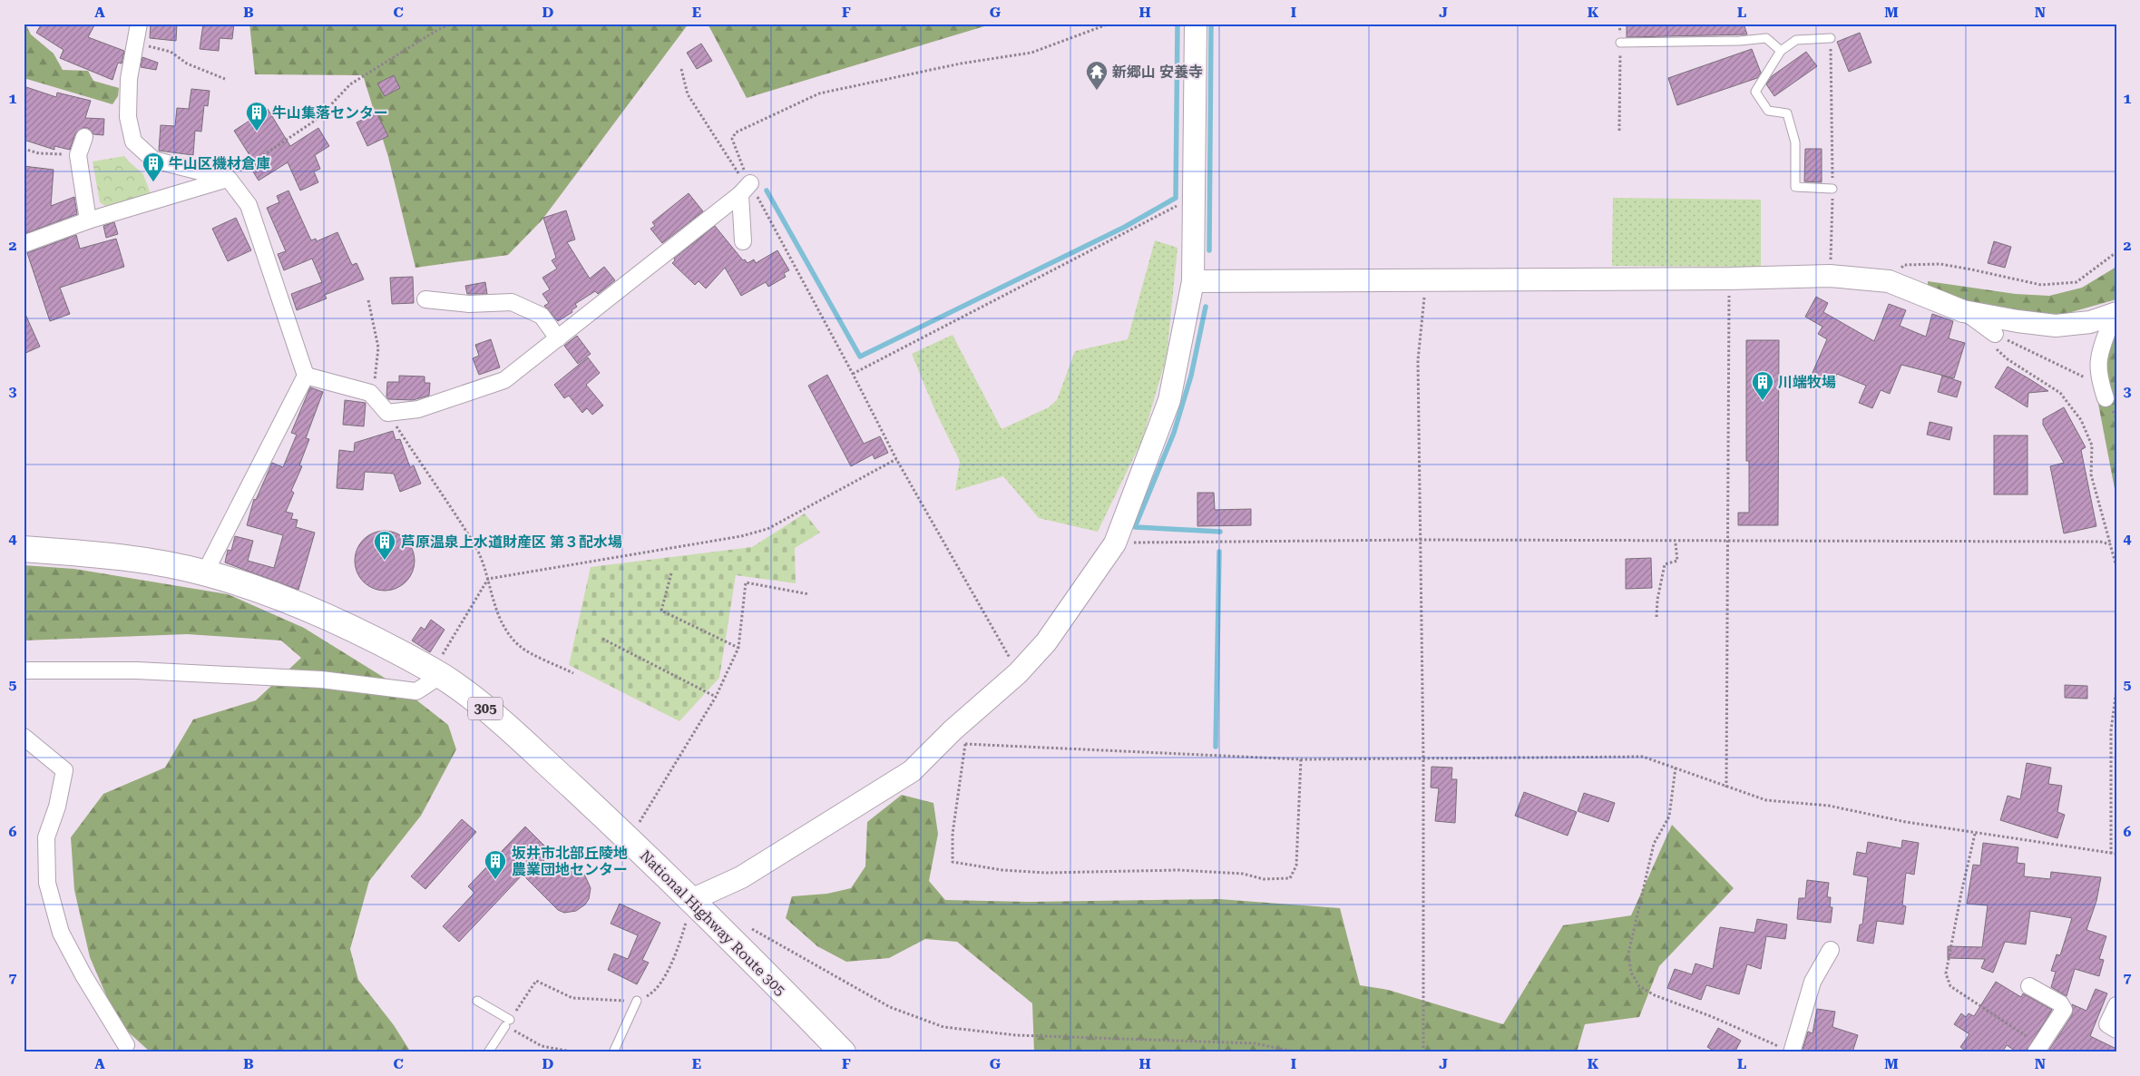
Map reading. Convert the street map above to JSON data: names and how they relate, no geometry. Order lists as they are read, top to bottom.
{
  "streets": {
    "highway": ["305", "National Highway Route 305"]
  },
  "places": {
    "temple": ["新郷山 安養寺"],
    "building": [
      "牛山集落センター",
      "牛山区機材倉庫",
      "川端牧場",
      "芦原温泉上水道財産区 第３配水場",
      "坂井市北部丘陵地 農業団地センター"
    ]
  },
  "grid": {
    "columns": [
      "A",
      "B",
      "C",
      "D",
      "E",
      "F",
      "G",
      "H",
      "I",
      "J",
      "K",
      "L",
      "M",
      "N"
    ],
    "rows": [
      "1",
      "2",
      "3",
      "4",
      "5",
      "6",
      "7"
    ]
  }
}
